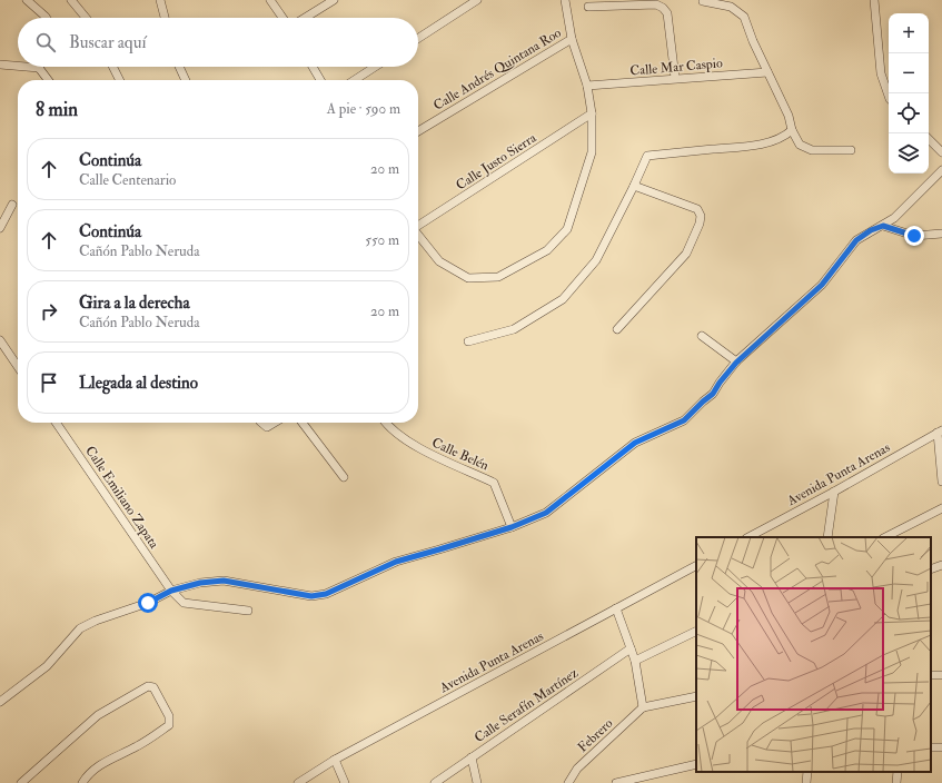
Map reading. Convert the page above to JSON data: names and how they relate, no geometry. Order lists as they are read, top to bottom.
{
  "streets": {
    "street": [
      "Calle Mar Caspio",
      "Calle Andrés Quintana Roo",
      "Calle Justo Sierra",
      "Calle Belén",
      "Avenida Punta Arenas",
      "Calle Emiliano Zapata",
      "Calle Serafín Martínez",
      "Febrero"
    ]
  },
  "page": {
    "map_buttons": ["+", "−"],
    "search": "Buscar aquí",
    "heading": ["8 min", "A pie · 590 m"],
    "list": [
      ["Continúa", "Calle Centenario", "20 m"],
      ["Continúa", "Cañón Pablo Neruda", "550 m"],
      ["Gira a la derecha", "Cañón Pablo Neruda", "20 m"],
      "Llegada al destino"
    ]
  }
}
